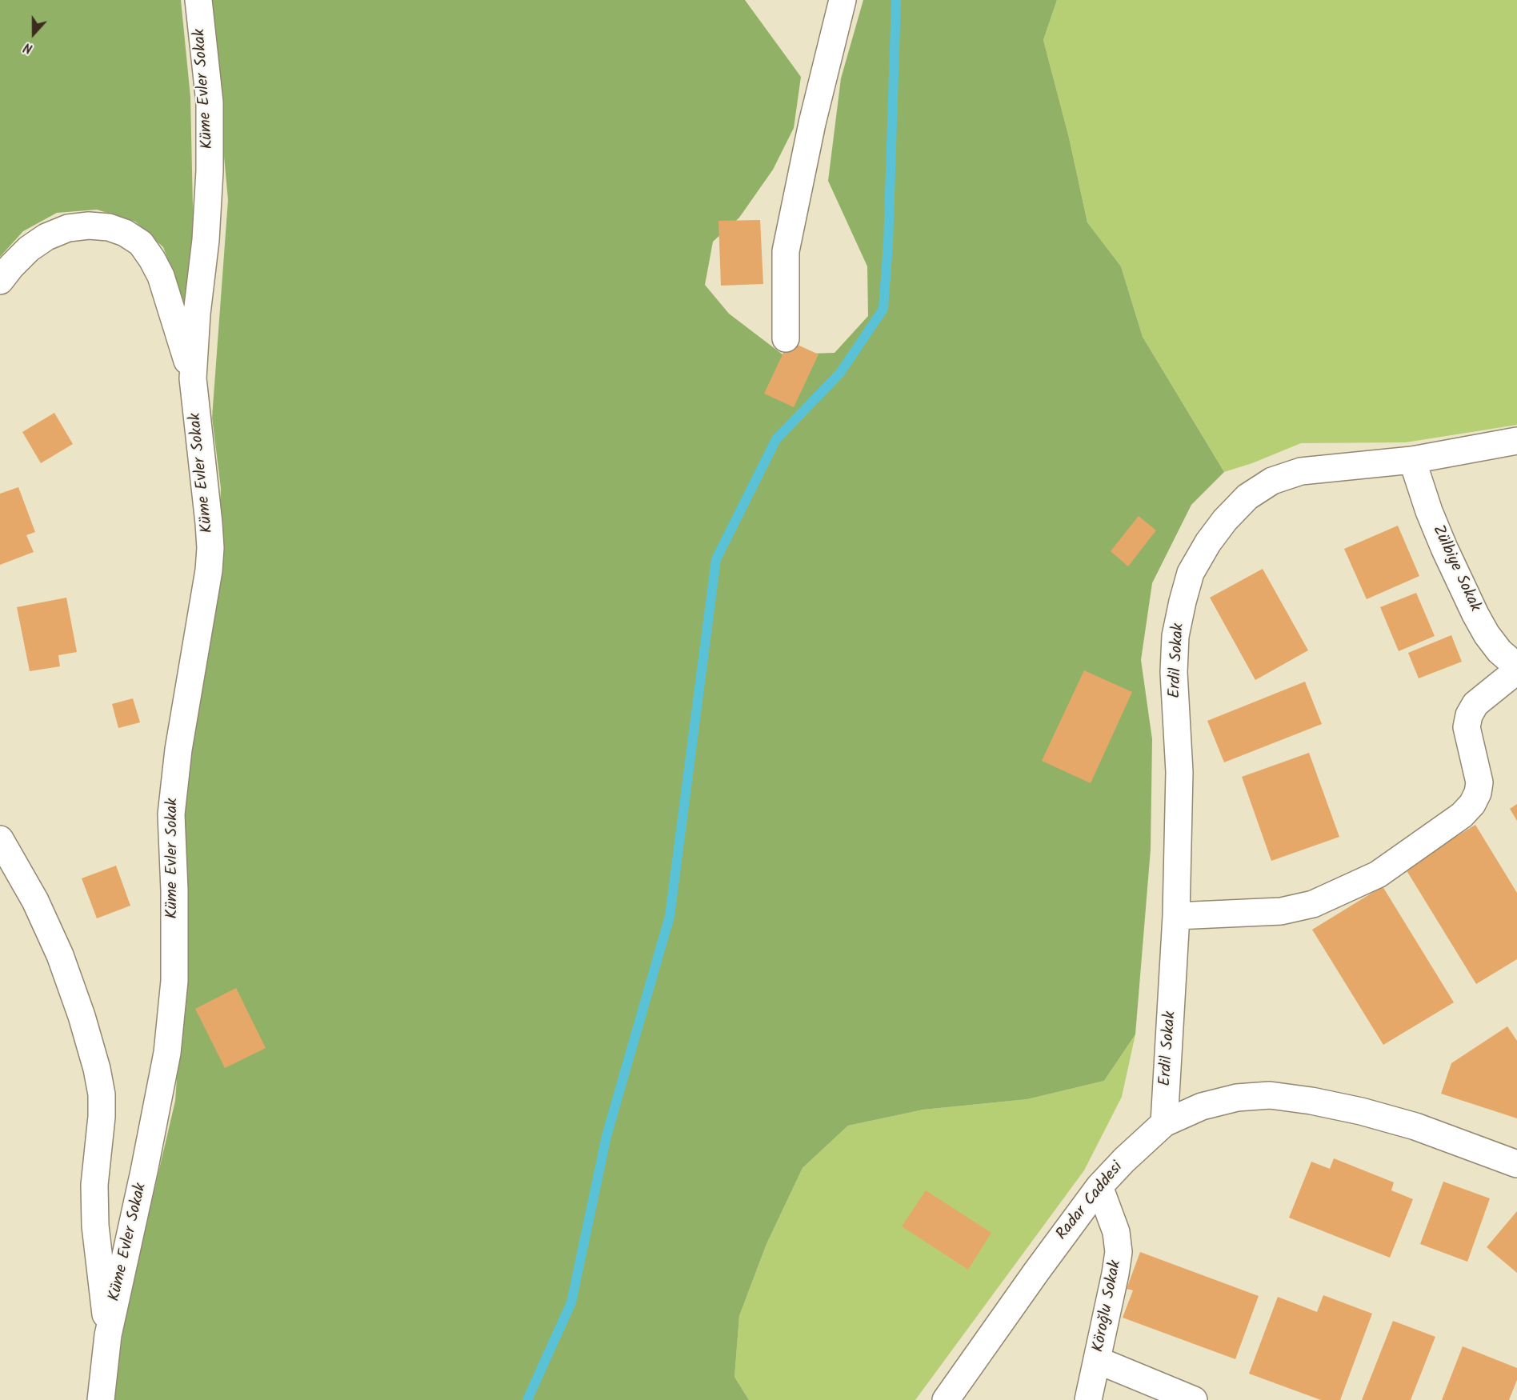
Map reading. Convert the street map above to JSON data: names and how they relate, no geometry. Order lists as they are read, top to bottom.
{
  "streets": {
    "street": [
      "Küme Evler Sokak",
      "Zülbiye Sokak",
      "Erdil Sokak",
      "Radar Caddesi",
      "Köroğlu Sokak"
    ]
  },
  "crossings": [
    ["Zülbiye Sokak", "Erdil Sokak"],
    ["Erdil Sokak", "Radar Caddesi"],
    ["Radar Caddesi", "Köroğlu Sokak"]
  ],
  "north": "bottom"
}
